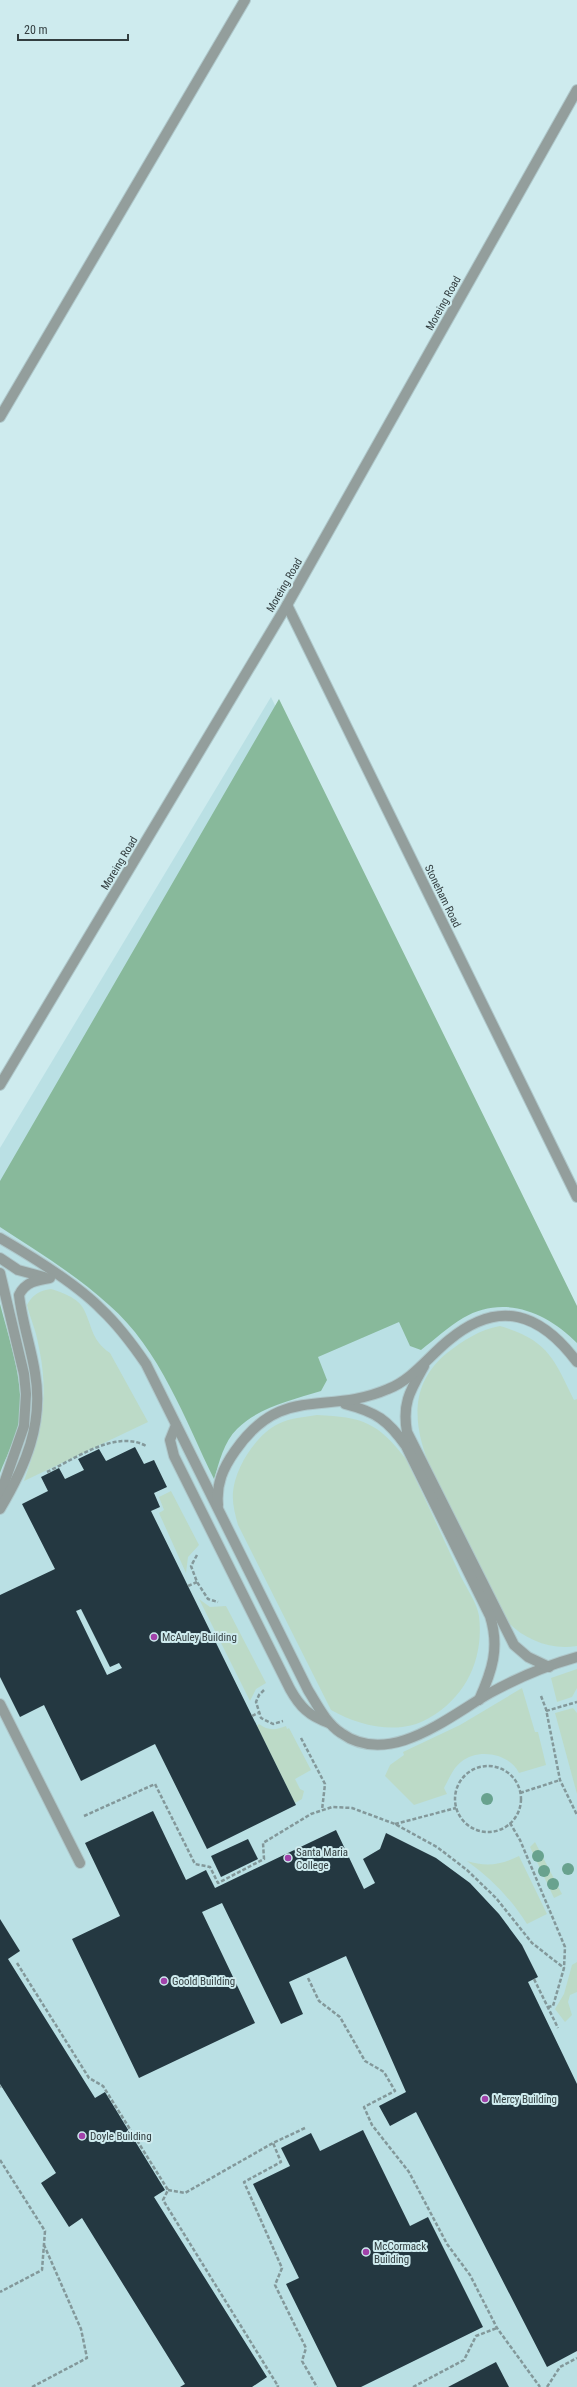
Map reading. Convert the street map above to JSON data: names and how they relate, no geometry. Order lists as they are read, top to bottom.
{
  "streets": {
    "street": ["Moreing Road", "Stoneham Road"]
  },
  "crossings": [
    ["Moreing Road", "Stoneham Road"]
  ],
  "places": [
    "McAuley Building",
    "Santa Maria College",
    "Goold Building",
    "Mercy Building",
    "Doyle Building",
    "McCormack Building"
  ],
  "scale_bar": "20 m"
}
